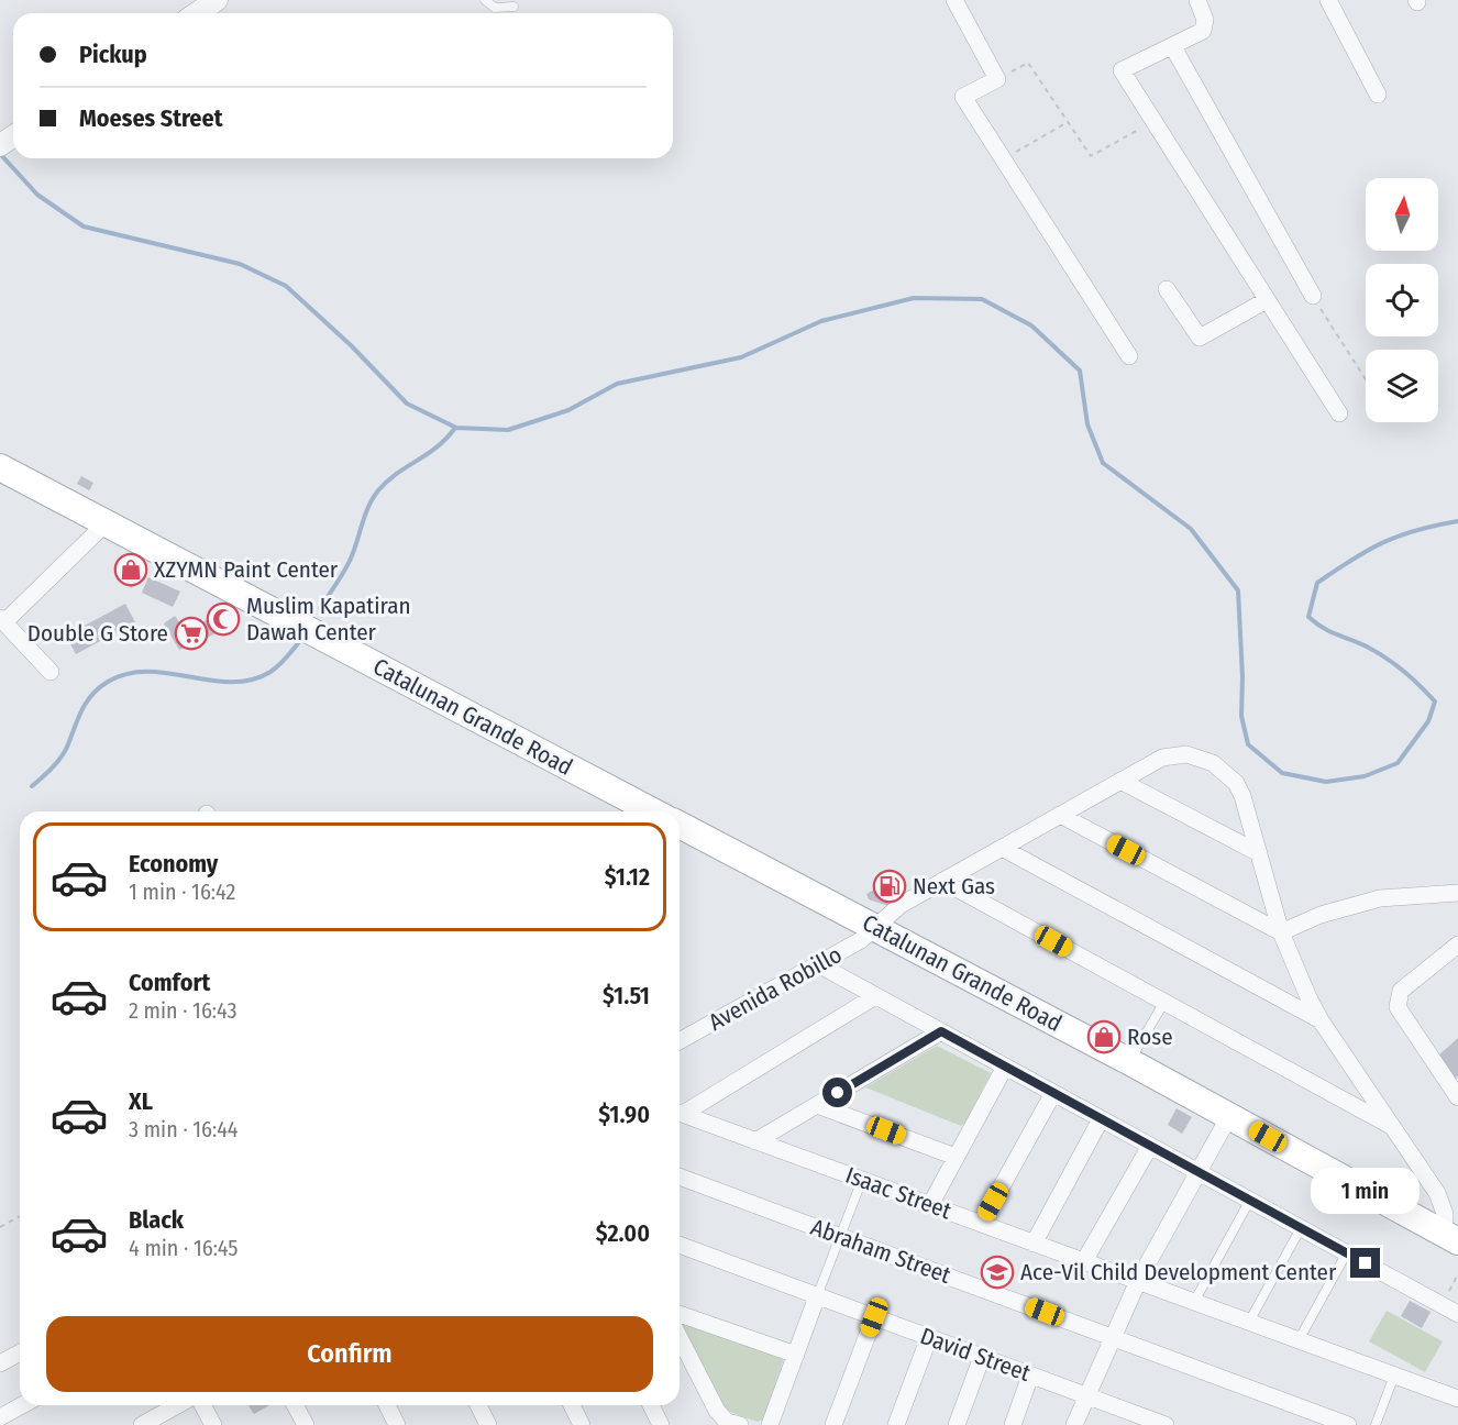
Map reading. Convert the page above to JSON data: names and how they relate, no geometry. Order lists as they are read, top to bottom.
{
  "streets": {
    "main road": ["Catalunan Grande Road"],
    "street": [
      "Avenida Robillo",
      "Isaac Street",
      "Abraham Street",
      "David Street"
    ]
  },
  "crossings": [
    ["Catalunan Grande Road", "Avenida Robillo"]
  ],
  "places": {
    "shop": ["XZYMN Paint Center", "Rose"],
    "mosque": ["Muslim Kapatiran Dawah Center"],
    "supermarket": ["Double G Store"],
    "fuel station": ["Next Gas"],
    "school or university": ["Ace-Vil Child Development Center"]
  },
  "north": "top",
  "page": {
    "banner": ["Pickup", "Moeses Street"],
    "list": [
      {
        "name": "Economy",
        "note": "1 min · 16:42",
        "value": "$1.12"
      },
      {
        "name": "Comfort",
        "note": "2 min · 16:43",
        "value": "$1.51"
      },
      {
        "name": "XL",
        "note": "3 min · 16:44",
        "value": "$1.90"
      },
      {
        "name": "Black",
        "note": "4 min · 16:45",
        "value": "$2.00"
      }
    ],
    "bubble": "1 min",
    "buttons": "Confirm"
  }
}
